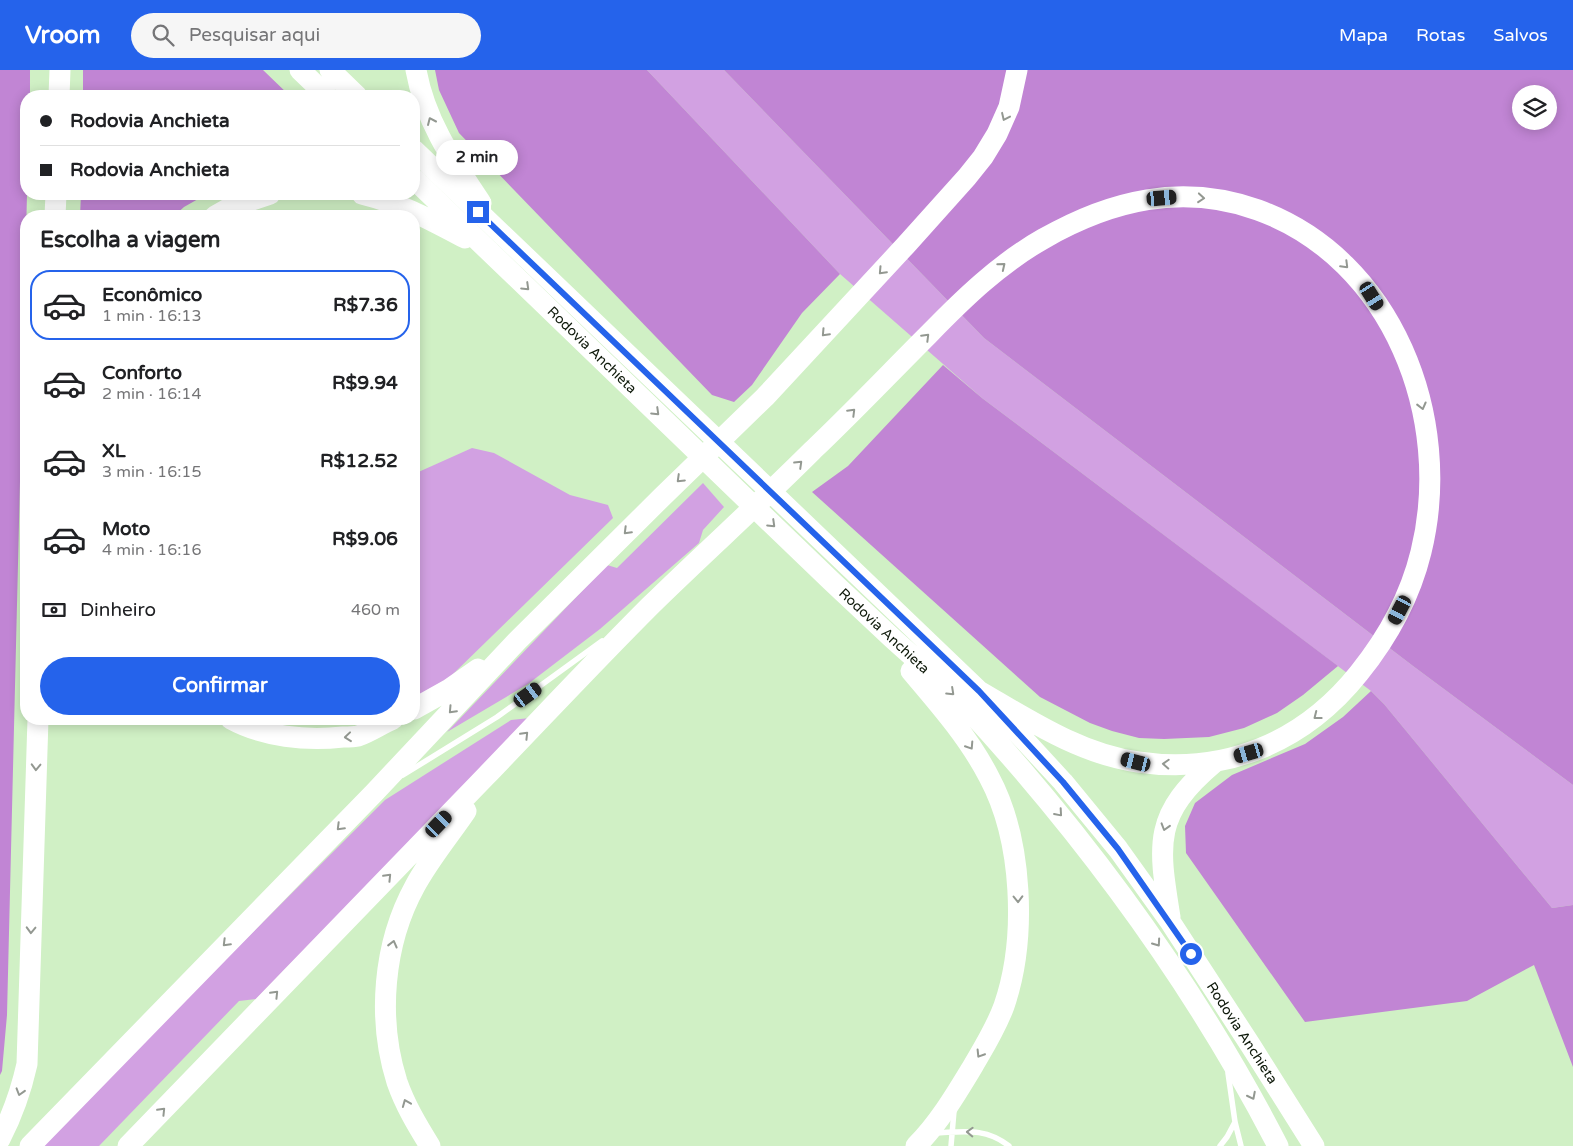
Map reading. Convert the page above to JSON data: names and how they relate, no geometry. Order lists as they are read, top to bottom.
{
  "streets": {
    "highway": ["Rodovia Anchieta"]
  },
  "page": {
    "header": "Vroom",
    "search": "Pesquisar aqui",
    "nav": ["Mapa", "Rotas", "Salvos"],
    "banner": ["Rodovia Anchieta", "Rodovia Anchieta"],
    "bubble": "2 min",
    "heading": "Escolha a viagem",
    "list": [
      {
        "name": "Econômico",
        "note": "1 min · 16:13",
        "value": "R$7.36"
      },
      {
        "name": "Conforto",
        "note": "2 min · 16:14",
        "value": "R$9.94"
      },
      {
        "name": "XL",
        "note": "3 min · 16:15",
        "value": "R$12.52"
      },
      {
        "name": "Moto",
        "note": "4 min · 16:16",
        "value": "R$9.06"
      }
    ],
    "pay": ["Dinheiro", "460 m"],
    "buttons": "Confirmar"
  }
}
